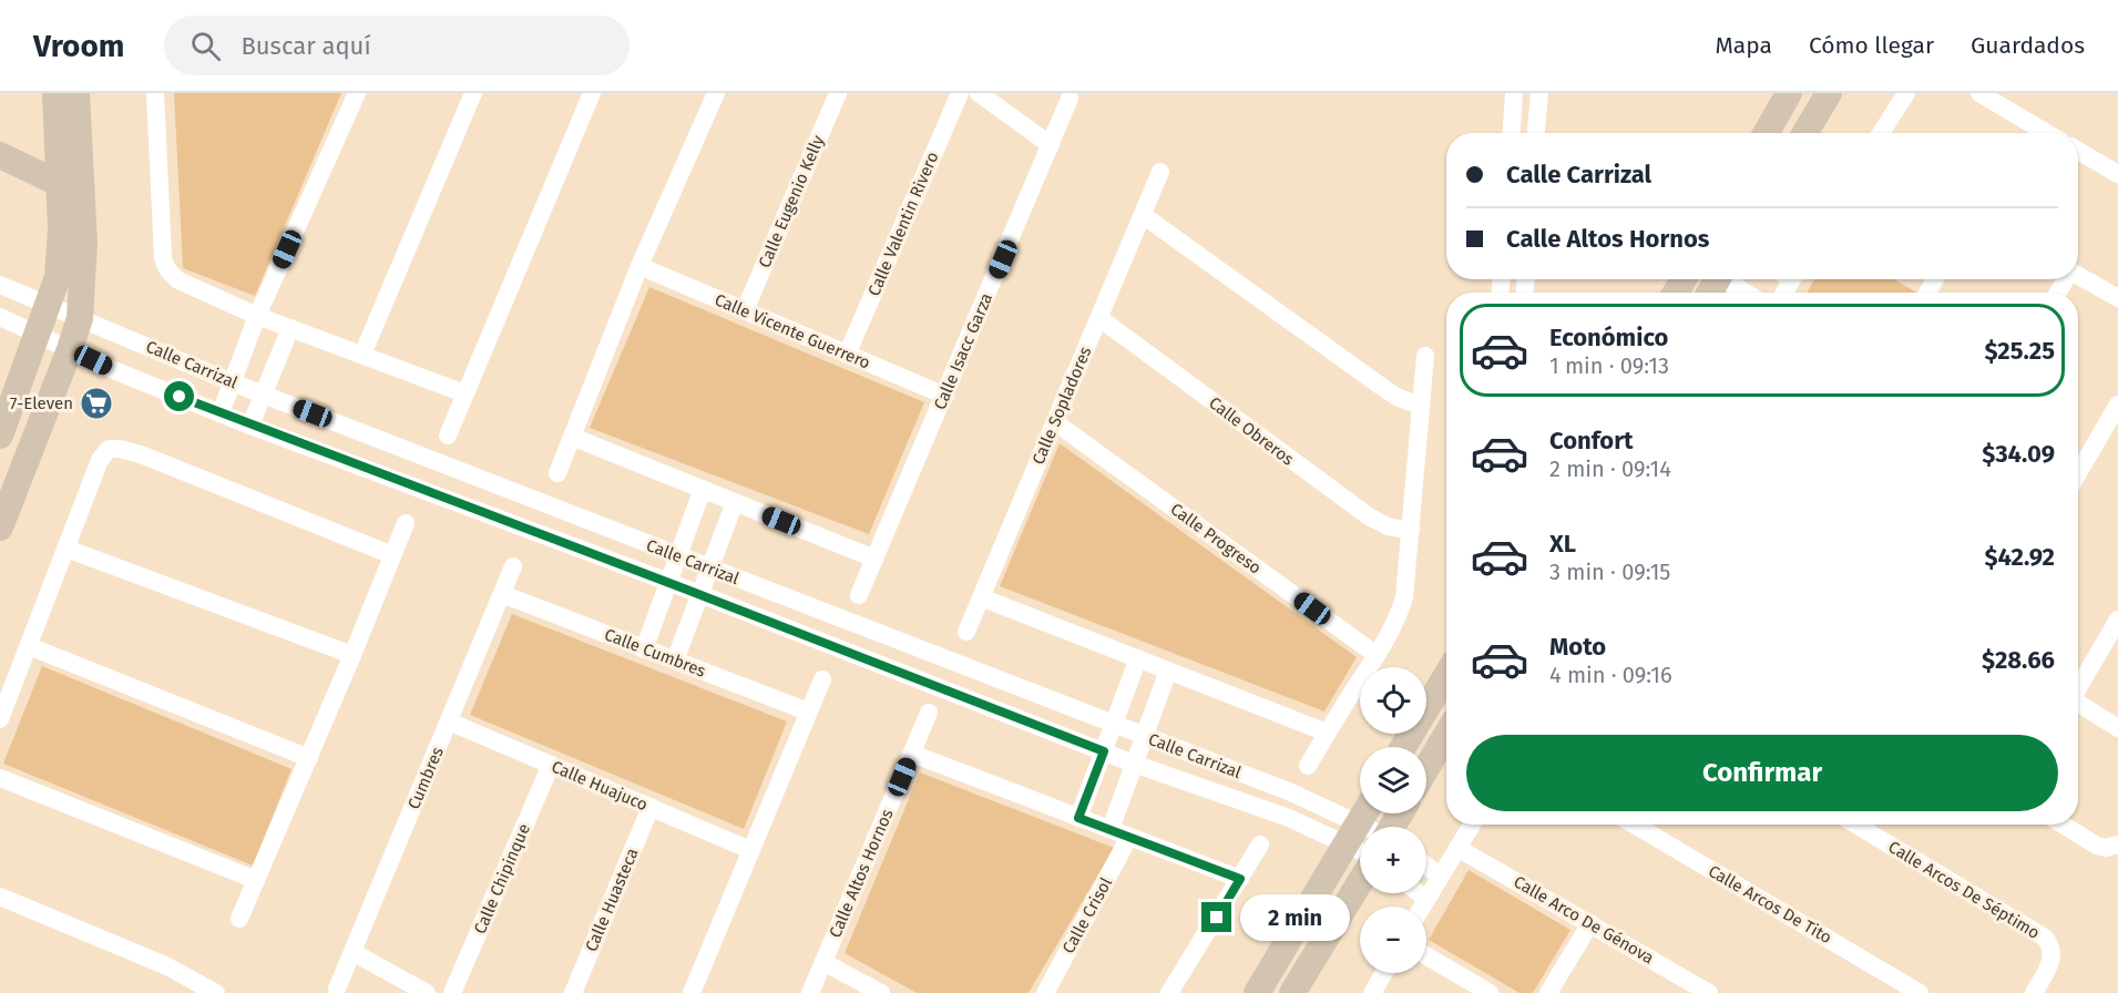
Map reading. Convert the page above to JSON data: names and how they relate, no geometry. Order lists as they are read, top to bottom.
{
  "streets": {
    "street": [
      "Calle Eugenio Kelly",
      "Calle Valentin Rivero",
      "Calle Vicente Guerrero",
      "Calle Isacc Garza",
      "Calle Carrizal",
      "Calle Sopladores",
      "Calle Obreros",
      "Calle Progreso",
      "Calle Cumbres",
      "Cumbres",
      "Calle Huajuco",
      "Calle Altos Hornos",
      "Calle Chipinque",
      "Calle Arcos De Séptimo",
      "Calle Huasteca",
      "Calle Arcos De Tito",
      "Calle Crisol",
      "Calle Arco De Génova"
    ]
  },
  "crossings": [
    ["Calle Eugenio Kelly", "Calle Vicente Guerrero"],
    ["Calle Valentin Rivero", "Calle Vicente Guerrero"],
    ["Calle Vicente Guerrero", "Calle Isacc Garza"],
    ["Calle Sopladores", "Calle Obreros"],
    ["Calle Sopladores", "Calle Progreso"],
    ["Calle Cumbres", "Cumbres"],
    ["Cumbres", "Calle Huajuco"],
    ["Calle Huajuco", "Calle Chipinque"],
    ["Calle Huajuco", "Calle Huasteca"]
  ],
  "places": {
    "supermarket": ["7-Eleven"]
  },
  "page": {
    "header": "Vroom",
    "search": "Buscar aquí",
    "nav": ["Mapa", "Cómo llegar", "Guardados"],
    "banner": ["Calle Carrizal", "Calle Altos Hornos"],
    "list": [
      {
        "name": "Económico",
        "note": "1 min · 09:13",
        "value": "$25.25"
      },
      {
        "name": "Confort",
        "note": "2 min · 09:14",
        "value": "$34.09"
      },
      {
        "name": "XL",
        "note": "3 min · 09:15",
        "value": "$42.92"
      },
      {
        "name": "Moto",
        "note": "4 min · 09:16",
        "value": "$28.66"
      }
    ],
    "map_buttons": ["+", "−"],
    "buttons": "Confirmar",
    "bubble": "2 min"
  }
}
